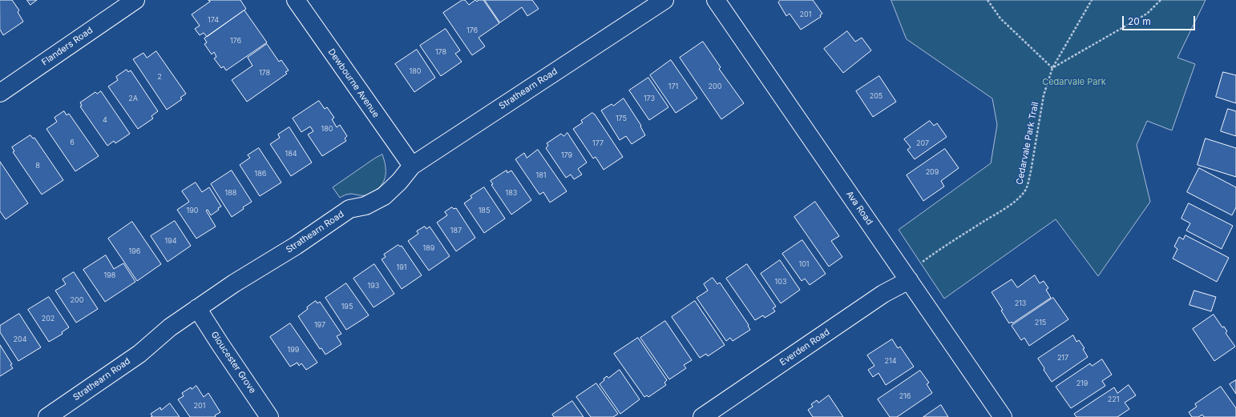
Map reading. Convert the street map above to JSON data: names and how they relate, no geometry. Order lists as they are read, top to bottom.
{
  "streets": {
    "street": [
      "Flanders Road",
      "Dewbourne Avenue",
      "Strathearn Road",
      "Ava Road",
      "Everden Road",
      "Gloucester Grove"
    ],
    "path": ["Cedarvale Park Trail"]
  },
  "crossings": [
    ["Dewbourne Avenue", "Strathearn Road"],
    ["Strathearn Road", "Gloucester Grove"],
    ["Cedarvale Park Trail", "Ava Road"],
    ["Cedarvale Park Trail", "Everden Road"],
    ["Ava Road", "Everden Road"]
  ],
  "parks": ["Cedarvale Park"],
  "house_numbers": [
    "201",
    "174",
    "176",
    "176",
    "178",
    "180",
    "178",
    "2",
    "171",
    "200",
    "205",
    "2A",
    "173",
    "175",
    "4",
    "180",
    "6",
    "177",
    "207",
    "184",
    "179",
    "8",
    "209",
    "186",
    "181",
    "188",
    "183",
    "190",
    "185",
    "187",
    "194",
    "189",
    "196",
    "101",
    "191",
    "198",
    "103",
    "193",
    "200",
    "213",
    "195",
    "202",
    "215",
    "197",
    "204",
    "199",
    "217",
    "214",
    "219",
    "216",
    "221",
    "201"
  ],
  "scale_bar": "20 m"
}
